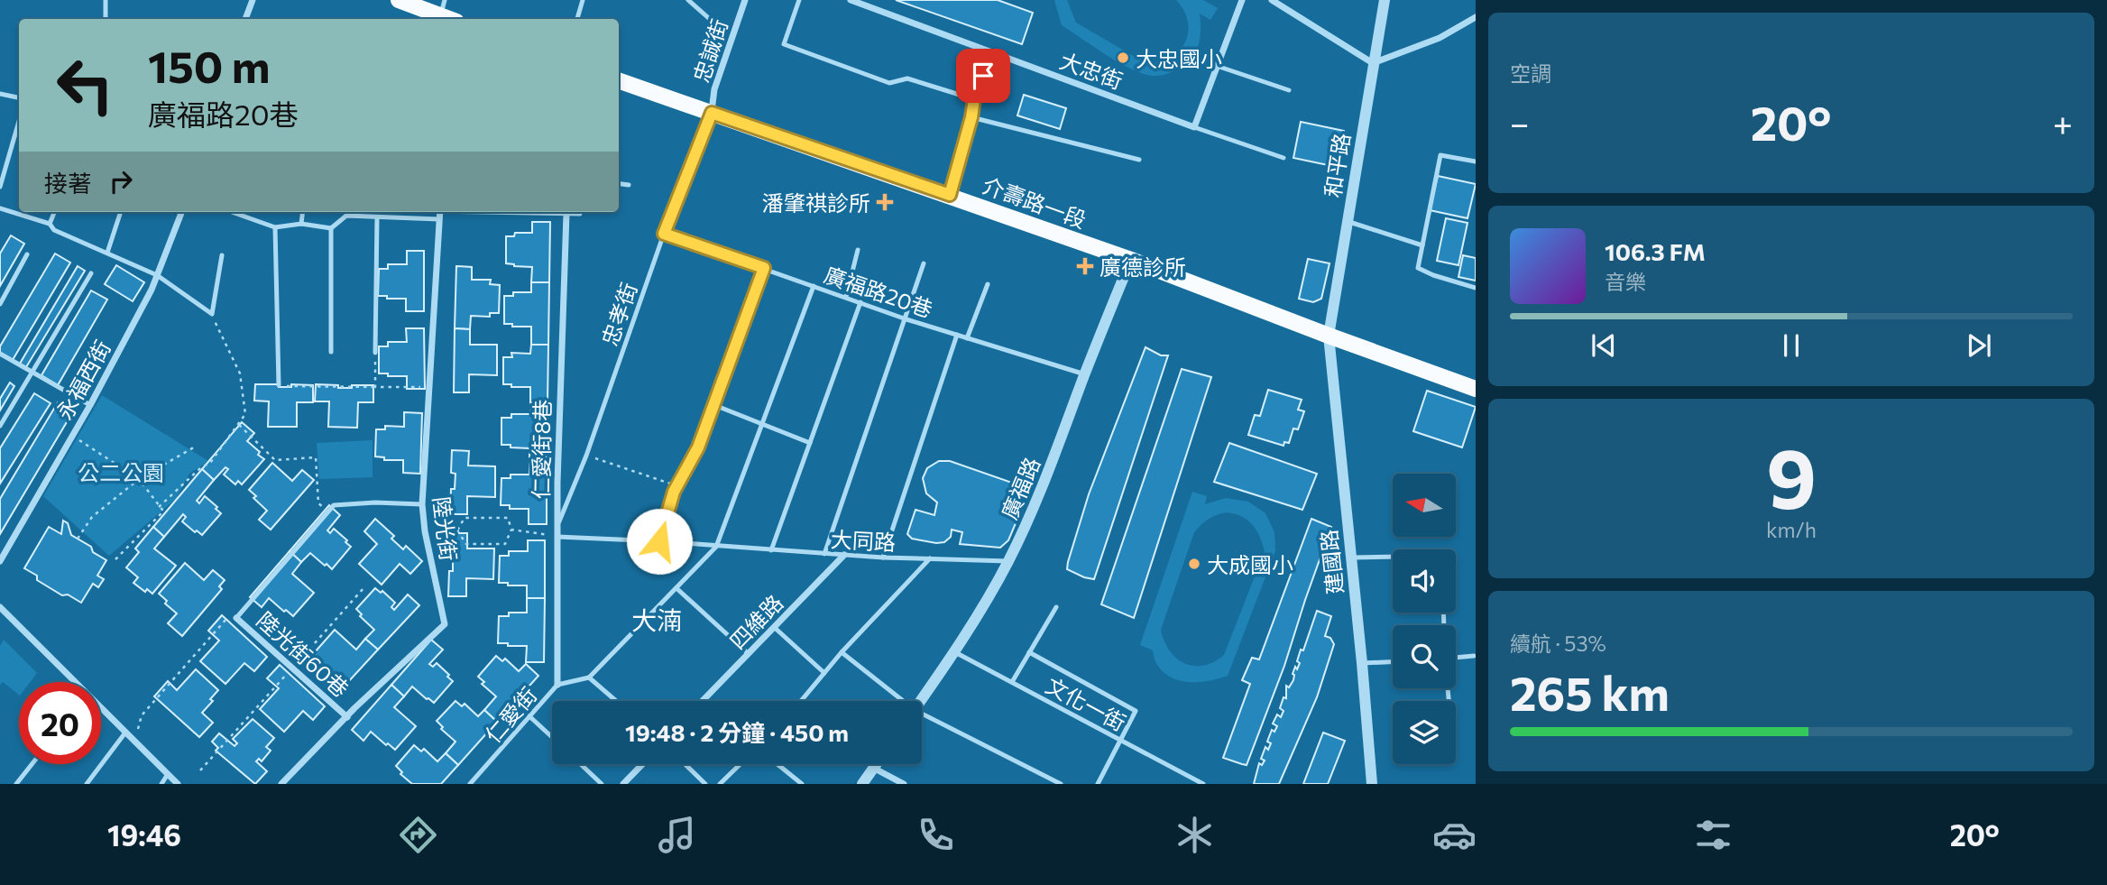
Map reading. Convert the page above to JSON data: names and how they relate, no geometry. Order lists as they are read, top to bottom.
{
  "streets": {
    "main road": ["介壽路一段"],
    "street": [
      "忠誠街",
      "大忠街",
      "和平路",
      "永福西街",
      "仁愛街8巷",
      "廣福路",
      "陸光街",
      "建國路",
      "四維路",
      "陸光街60巷"
    ],
    "lane": [
      "廣福路20巷",
      "忠孝街",
      "大同路",
      "文化一街",
      "仁愛街"
    ]
  },
  "crossings": [
    ["忠誠街", "介壽路一段"],
    ["忠誠街", "忠孝街"],
    ["和平路", "介壽路一段"],
    ["和平路", "建國路"],
    ["介壽路一段", "忠孝街"],
    ["介壽路一段", "廣福路"],
    ["介壽路一段", "建國路"],
    ["廣福路20巷", "忠孝街"],
    ["廣福路20巷", "廣福路"],
    ["忠孝街", "仁愛街8巷"],
    ["仁愛街8巷", "大同路"],
    ["仁愛街8巷", "仁愛街"],
    ["廣福路", "大同路"],
    ["廣福路", "文化一街"],
    ["陸光街", "陸光街60巷"],
    ["大同路", "四維路"]
  ],
  "districts": ["大湳"],
  "parks": ["公二公園"],
  "places": {
    "other": ["大忠國小", "大成國小"],
    "health": ["潘肇祺診所", "廣德診所"]
  },
  "north": "left",
  "page": {
    "tile": [
      "空調",
      ["9", "km/h"],
      ["續航 · 53%", "265 km"]
    ],
    "turn": ["150 m", "廣福路20巷"],
    "heat": ["−", "20°", "+"],
    "then": "接著",
    "song": ["106.3 FM", "音樂"],
    "limit": "20",
    "trip": "19:48 · 2 分鐘 · 450 m",
    "tabs": ["19:46", "20°"]
  }
}
